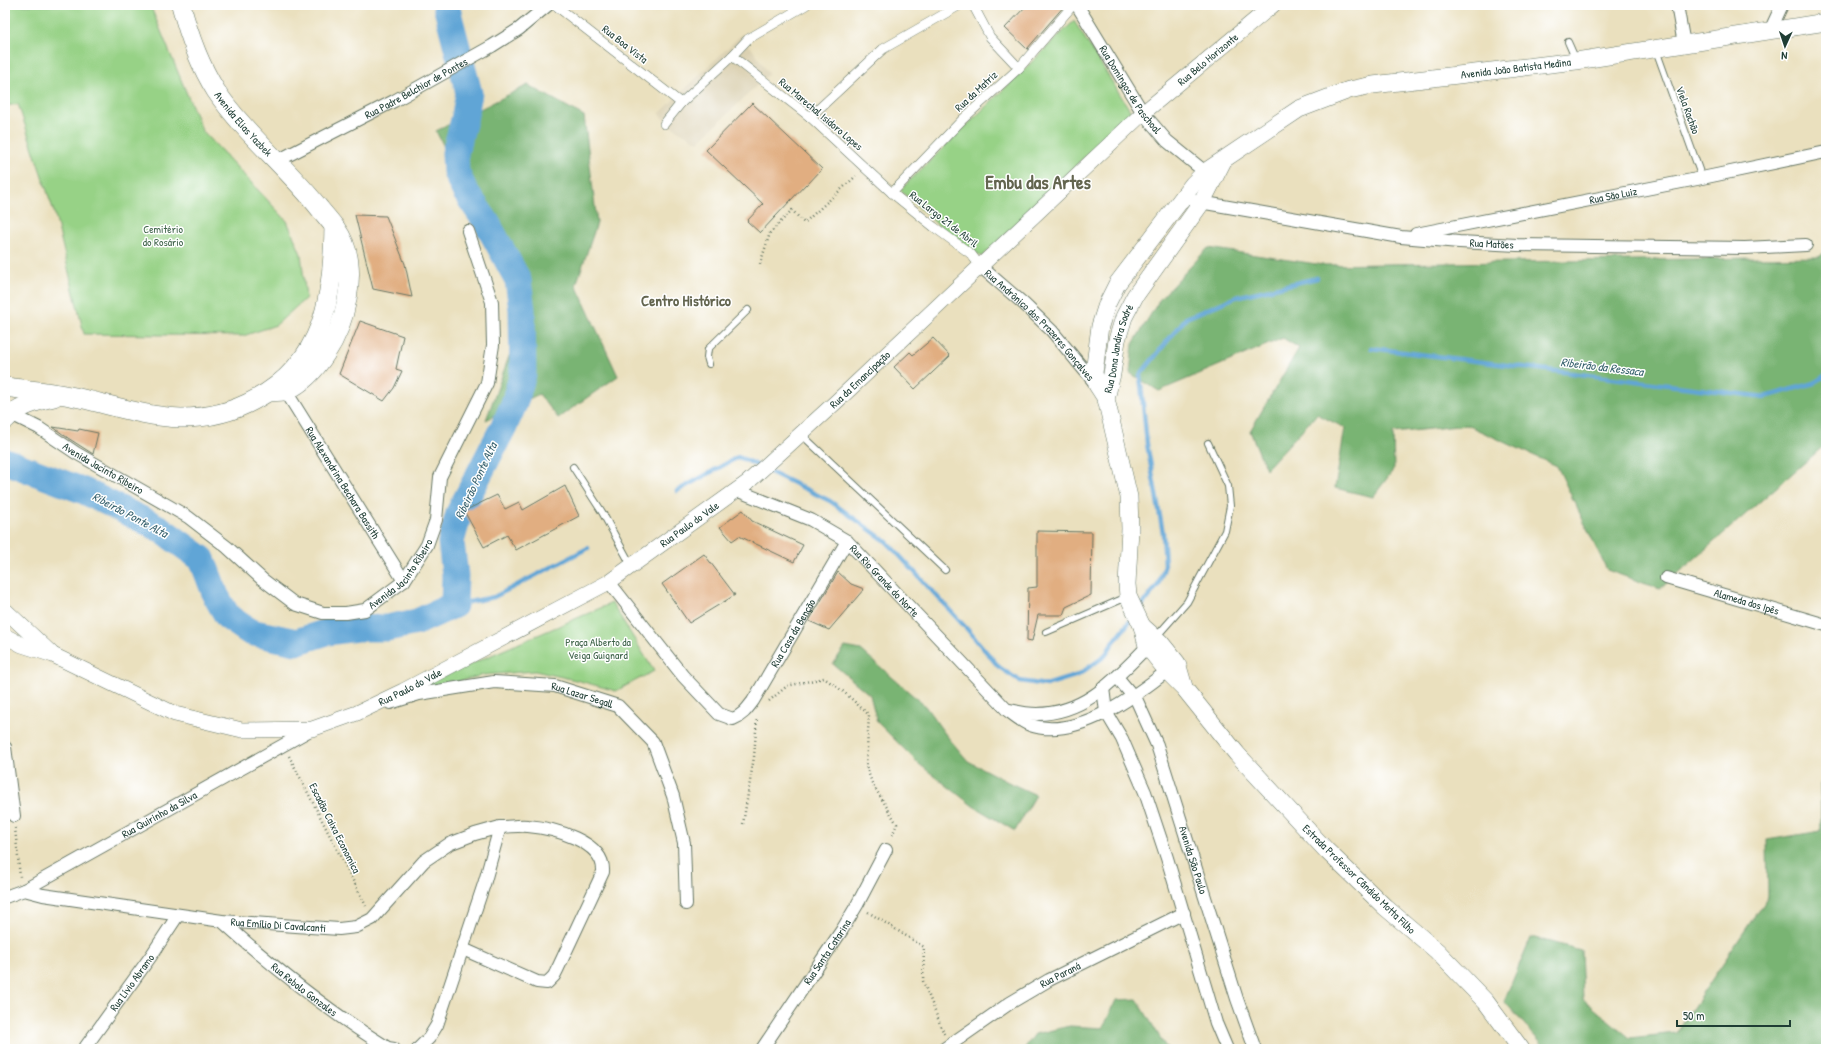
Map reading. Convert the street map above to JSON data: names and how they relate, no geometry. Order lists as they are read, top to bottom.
{
  "streets": {
    "main road": [
      "Avenida João Batista Medina",
      "Avenida Elias Yazbek",
      "Rua Andrônico dos Prazeres Gonçalves",
      "Rua Dona Jandira Sodré",
      "Estrada Professor Cãndido Motta Filho"
    ],
    "street": [
      "Rua Boa Vista",
      "Rua Belo Horizonte",
      "Rua Padre Belchior de Pontes",
      "Rua Domingos de Paschoal",
      "Rua da Matriz",
      "Rua Marechal Isidoro Lopes",
      "Rua São Luiz",
      "Rua Largo 21 de Abril",
      "Rua Matões",
      "Rua da Emancipação",
      "Avenida Jacinto Ribeiro",
      "Rua Alexandrina Bechara Bassith",
      "Rua Paulo do Vale",
      "Rua Rio Grande do Norte",
      "Alameda dos Ipês",
      "Rua Casa da Benção",
      "Rua Lazar Segall",
      "Rua Quirinho da Silva",
      "Avenida São Paulo",
      "Rua Emílio Di Cavalcanti",
      "Rua Santa Catarina",
      "Rua Paraná",
      "Rua Lívio Abramo",
      "Rua Rebolo Gonzales"
    ],
    "lane": ["Viela Rachão"],
    "path": ["Escadão Caixa Economica"]
  },
  "crossings": [
    ["Rua Belo Horizonte", "Rua Domingos de Paschoal"],
    ["Rua Belo Horizonte", "Rua Largo 21 de Abril"],
    ["Rua Belo Horizonte", "Rua Andrônico dos Prazeres Gonçalves"],
    ["Rua Belo Horizonte", "Rua da Emancipação"],
    ["Avenida João Batista Medina", "Rua Domingos de Paschoal"],
    ["Avenida João Batista Medina", "Viela Rachão"],
    ["Avenida João Batista Medina", "Rua Matões"],
    ["Avenida João Batista Medina", "Rua Dona Jandira Sodré"],
    ["Rua Padre Belchior de Pontes", "Avenida Elias Yazbek"],
    ["Rua Domingos de Paschoal", "Rua Matões"],
    ["Rua Domingos de Paschoal", "Rua Dona Jandira Sodré"],
    ["Rua da Matriz", "Rua Marechal Isidoro Lopes"],
    ["Rua da Matriz", "Rua Largo 21 de Abril"],
    ["Viela Rachão", "Rua São Luiz"],
    ["Rua Marechal Isidoro Lopes", "Rua Largo 21 de Abril"],
    ["Avenida Elias Yazbek", "Avenida Jacinto Ribeiro"],
    ["Avenida Elias Yazbek", "Rua Alexandrina Bechara Bassith"],
    ["Rua São Luiz", "Rua Matões"],
    ["Rua Largo 21 de Abril", "Rua Andrônico dos Prazeres Gonçalves"],
    ["Rua Largo 21 de Abril", "Rua da Emancipação"],
    ["Rua Matões", "Rua Dona Jandira Sodré"],
    ["Rua Andrônico dos Prazeres Gonçalves", "Rua Dona Jandira Sodré"],
    ["Rua Andrônico dos Prazeres Gonçalves", "Rua da Emancipação"],
    ["Rua Andrônico dos Prazeres Gonçalves", "Estrada Professor Cãndido Motta Filho"],
    ["Rua da Emancipação", "Rua Paulo do Vale"],
    ["Rua da Emancipação", "Rua Rio Grande do Norte"],
    ["Avenida Jacinto Ribeiro", "Rua Alexandrina Bechara Bassith"],
    ["Rua Paulo do Vale", "Rua Rio Grande do Norte"],
    ["Rua Paulo do Vale", "Rua Casa da Benção"],
    ["Rua Paulo do Vale", "Rua Lazar Segall"],
    ["Rua Paulo do Vale", "Rua Quirinho da Silva"],
    ["Rua Rio Grande do Norte", "Rua Casa da Benção"],
    ["Rua Rio Grande do Norte", "Avenida São Paulo"],
    ["Rua Rio Grande do Norte", "Estrada Professor Cãndido Motta Filho"],
    ["Rua Quirinho da Silva", "Escadão Caixa Economica"],
    ["Rua Quirinho da Silva", "Rua Emílio Di Cavalcanti"],
    ["Escadão Caixa Economica", "Rua Emílio Di Cavalcanti"],
    ["Rua Emílio Di Cavalcanti", "Rua Lívio Abramo"],
    ["Rua Emílio Di Cavalcanti", "Rua Rebolo Gonzales"]
  ],
  "districts": ["Embu das Artes", "Centro Histórico"],
  "water": ["Ribeirão da Ressaca", "Ribeirão Ponte Alta"],
  "parks": ["Cemitério do Rosário", "Praça Alberto da Veiga Guignard"],
  "scale_bar": "50 m",
  "north": "bottom"
}
